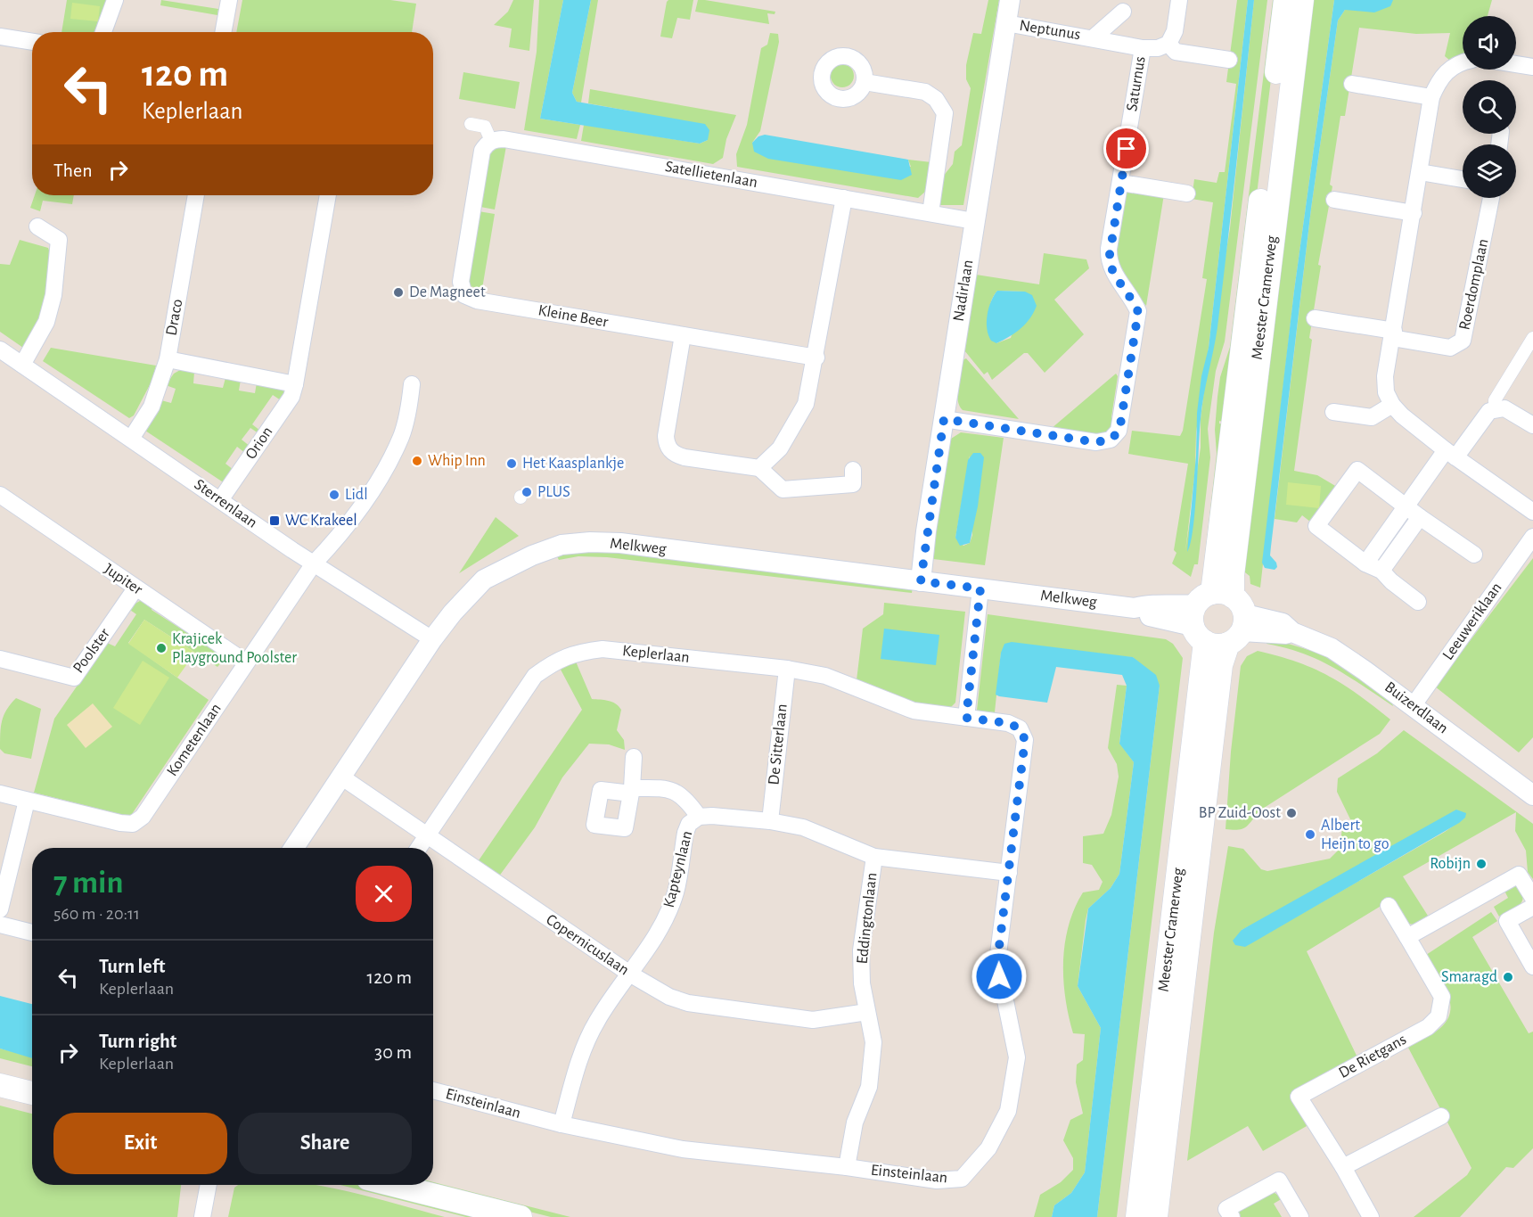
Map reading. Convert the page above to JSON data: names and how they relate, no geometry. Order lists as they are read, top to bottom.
{
  "streets": {
    "main road": ["Meester Cramerweg"],
    "street": [
      "Neptunus",
      "Saturnus",
      "Satellietenlaan",
      "Roerdomplaan",
      "Nadirlaan",
      "Kleine Beer",
      "Draco",
      "Orion",
      "Sterrenlaan",
      "Melkweg",
      "Jupiter",
      "Leeuweriklaan",
      "Poolster",
      "Keplerlaan",
      "Buizerdlaan",
      "Kometenlaan",
      "De Sitterlaan",
      "Kapteynlaan",
      "Eddingtonlaan",
      "Copernicuslaan",
      "De Rietgans",
      "Einsteinlaan"
    ]
  },
  "crossings": [
    ["Neptunus", "Saturnus"],
    ["Neptunus", "Nadirlaan"],
    ["Saturnus", "Nadirlaan"],
    ["Satellietenlaan", "Nadirlaan"],
    ["Satellietenlaan", "Kleine Beer"],
    ["Nadirlaan", "Melkweg"],
    ["Meester Cramerweg", "Melkweg"],
    ["Meester Cramerweg", "Buizerdlaan"],
    ["Draco", "Sterrenlaan"],
    ["Orion", "Sterrenlaan"],
    ["Sterrenlaan", "Melkweg"],
    ["Sterrenlaan", "Kometenlaan"],
    ["Melkweg", "Buizerdlaan"],
    ["Melkweg", "Copernicuslaan"],
    ["Jupiter", "Poolster"],
    ["Jupiter", "Kometenlaan"],
    ["Leeuweriklaan", "Buizerdlaan"],
    ["Keplerlaan", "De Sitterlaan"],
    ["Keplerlaan", "Copernicuslaan"],
    ["Keplerlaan", "Einsteinlaan"],
    ["De Sitterlaan", "Kapteynlaan"],
    ["Kapteynlaan", "Eddingtonlaan"],
    ["Kapteynlaan", "Copernicuslaan"],
    ["Kapteynlaan", "Einsteinlaan"],
    ["Eddingtonlaan", "Copernicuslaan"],
    ["Eddingtonlaan", "Einsteinlaan"]
  ],
  "places": {
    "other": [
      "De Magneet",
      "Whip Inn",
      "Het Kaasplankje",
      "PLUS",
      "Lidl",
      "Krajicek Playground Poolster",
      "BP Zuid-Oost",
      "Albert Heijn to go",
      "Robijn",
      "Smaragd"
    ],
    "transit": ["WC Krakeel"]
  },
  "page": {
    "turn": ["120 m", "Keplerlaan"],
    "then": "Then",
    "heading": ["7 min", "560 m · 20:11"],
    "list": [
      {
        "name": "Turn left",
        "note": "Keplerlaan",
        "value": "120 m"
      },
      {
        "name": "Turn right",
        "note": "Keplerlaan",
        "value": "30 m"
      }
    ],
    "buttons": ["Exit", "Share"]
  }
}
